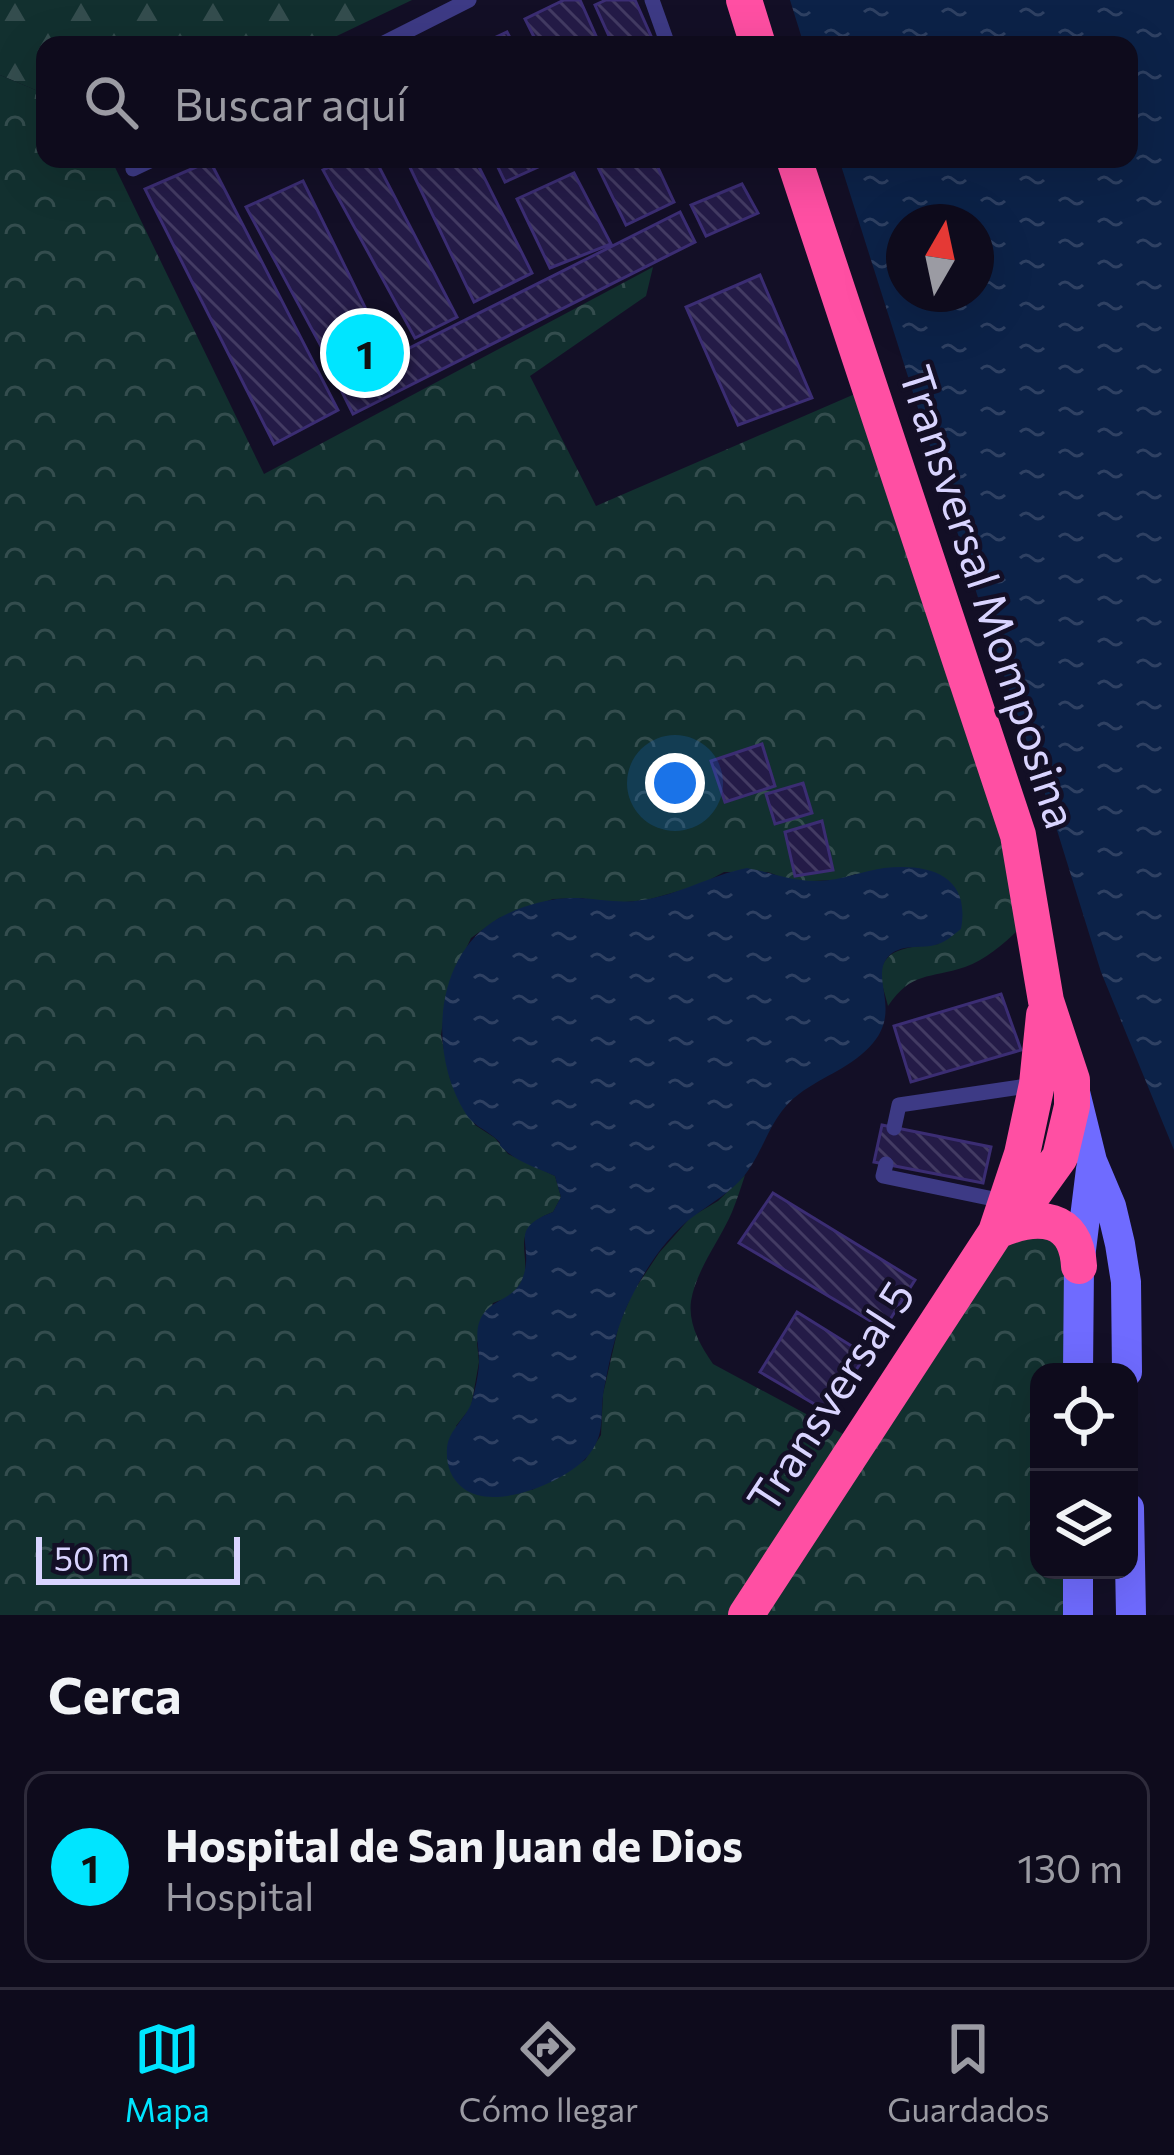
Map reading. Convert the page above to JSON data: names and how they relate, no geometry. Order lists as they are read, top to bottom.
{
  "streets": {
    "highway": ["Transversal Momposina", "Transversal 5"]
  },
  "crossings": [
    ["Transversal Momposina", "Transversal 5"]
  ],
  "scale_bar": "50 m",
  "north": "top",
  "page": {
    "search": "Buscar aquí",
    "pins": "1",
    "scale": "50 m",
    "heading": "Cerca",
    "list": [
      {
        "mark": "1",
        "name": "Hospital de San Juan de Dios",
        "note": "Hospital",
        "value": "130 m"
      }
    ],
    "nav": ["Mapa", "Cómo llegar", "Guardados"]
  }
}
